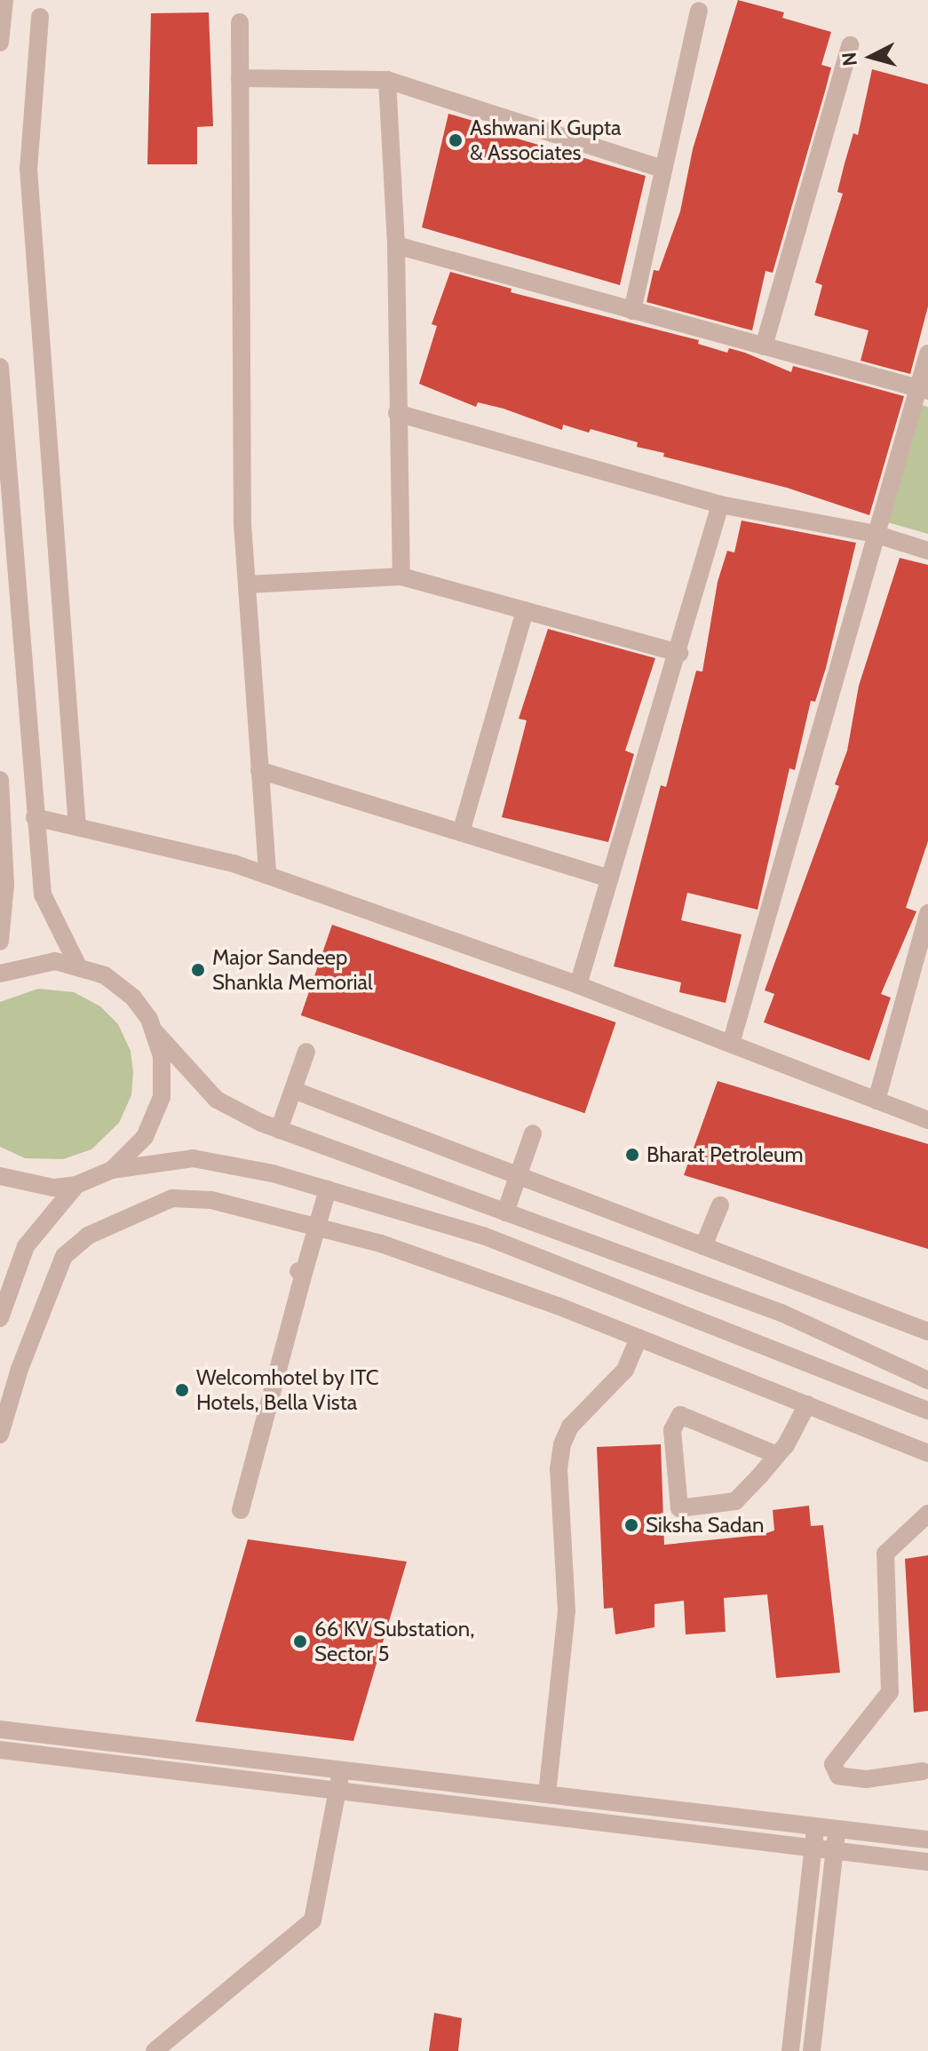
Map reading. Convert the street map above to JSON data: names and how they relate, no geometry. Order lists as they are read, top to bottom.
{
  "places": [
    "Ashwani K Gupta & Associates",
    "Major Sandeep Shankla Memorial",
    "Bharat Petroleum",
    "Welcomhotel by ITC Hotels, Bella Vista",
    "Siksha Sadan",
    "66 KV Substation, Sector 5"
  ],
  "north": "left"
}
